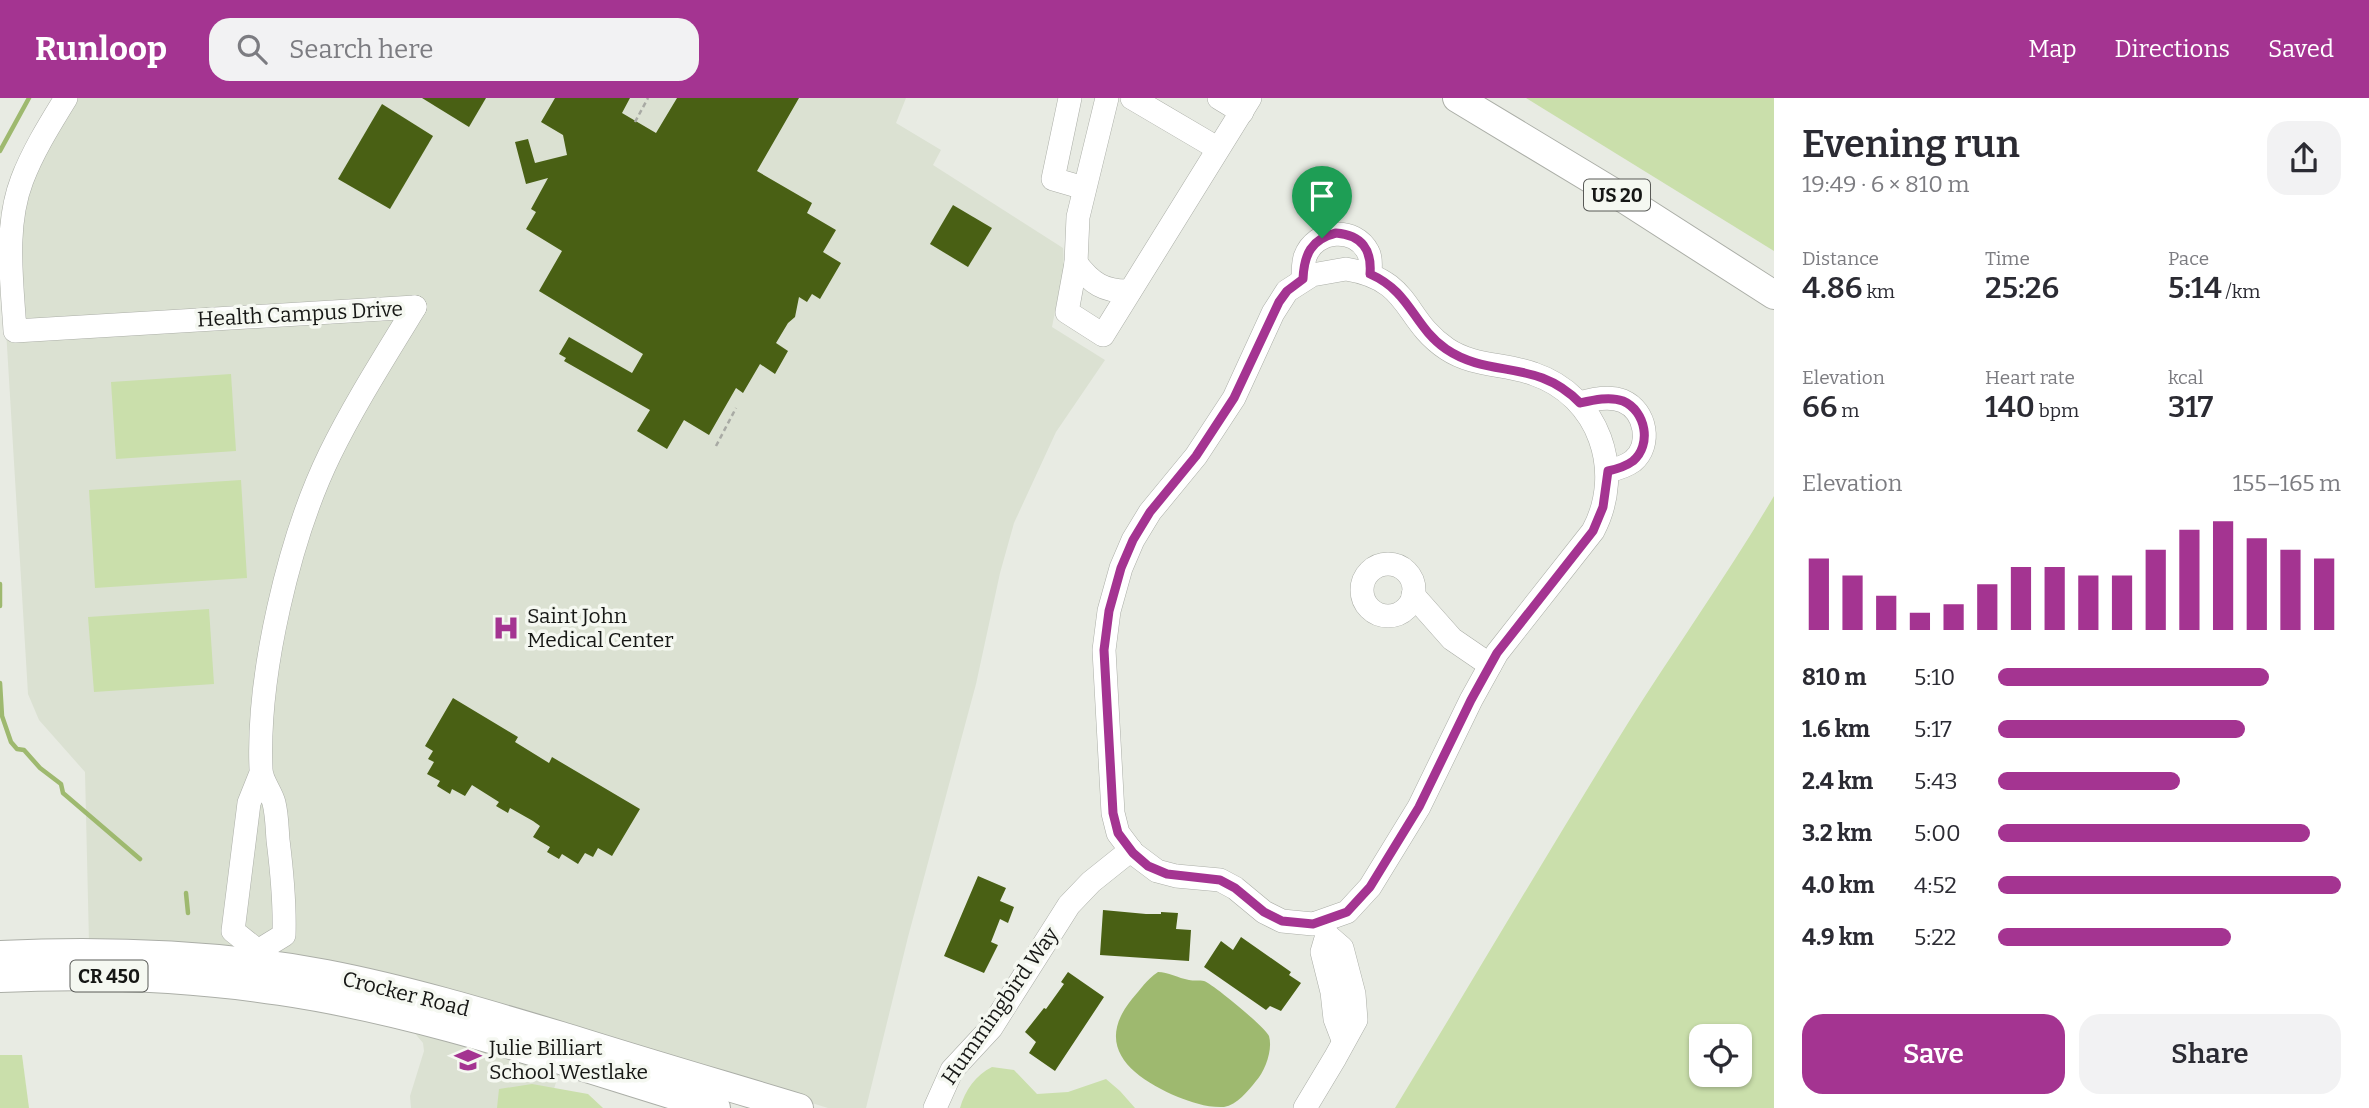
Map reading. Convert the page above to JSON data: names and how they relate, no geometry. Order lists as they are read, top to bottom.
{
  "streets": {
    "main road": ["US 20", "CR 450", "Crocker Road"],
    "street": ["Health Campus Drive", "Hummingbird Way"]
  },
  "crossings": [
    ["Health Campus Drive", "Crocker Road"]
  ],
  "places": {
    "hospital": ["Saint John Medical Center"],
    "school or university": ["Julie Billiart School Westlake"]
  },
  "page": {
    "header": "Runloop",
    "search": "Search here",
    "nav": ["Map", "Directions", "Saved"],
    "heading": ["Evening run", "19:49 · 6 × 810 m"],
    "stats": [
      ["Distance", "4.86 km"],
      ["Time", "25:26"],
      ["Pace", "5:14 /km"],
      ["Elevation", "66 m"],
      ["Heart rate", "140 bpm"],
      ["kcal", "317"]
    ],
    "chart": ["Elevation", "155–165 m"],
    "list": [
      {
        "name": "810 m",
        "note": "5:10"
      },
      {
        "name": "1.6 km",
        "note": "5:17"
      },
      {
        "name": "2.4 km",
        "note": "5:43"
      },
      {
        "name": "3.2 km",
        "note": "5:00"
      },
      {
        "name": "4.0 km",
        "note": "4:52"
      },
      {
        "name": "4.9 km",
        "note": "5:22"
      }
    ],
    "buttons": ["Save", "Share"]
  }
}
